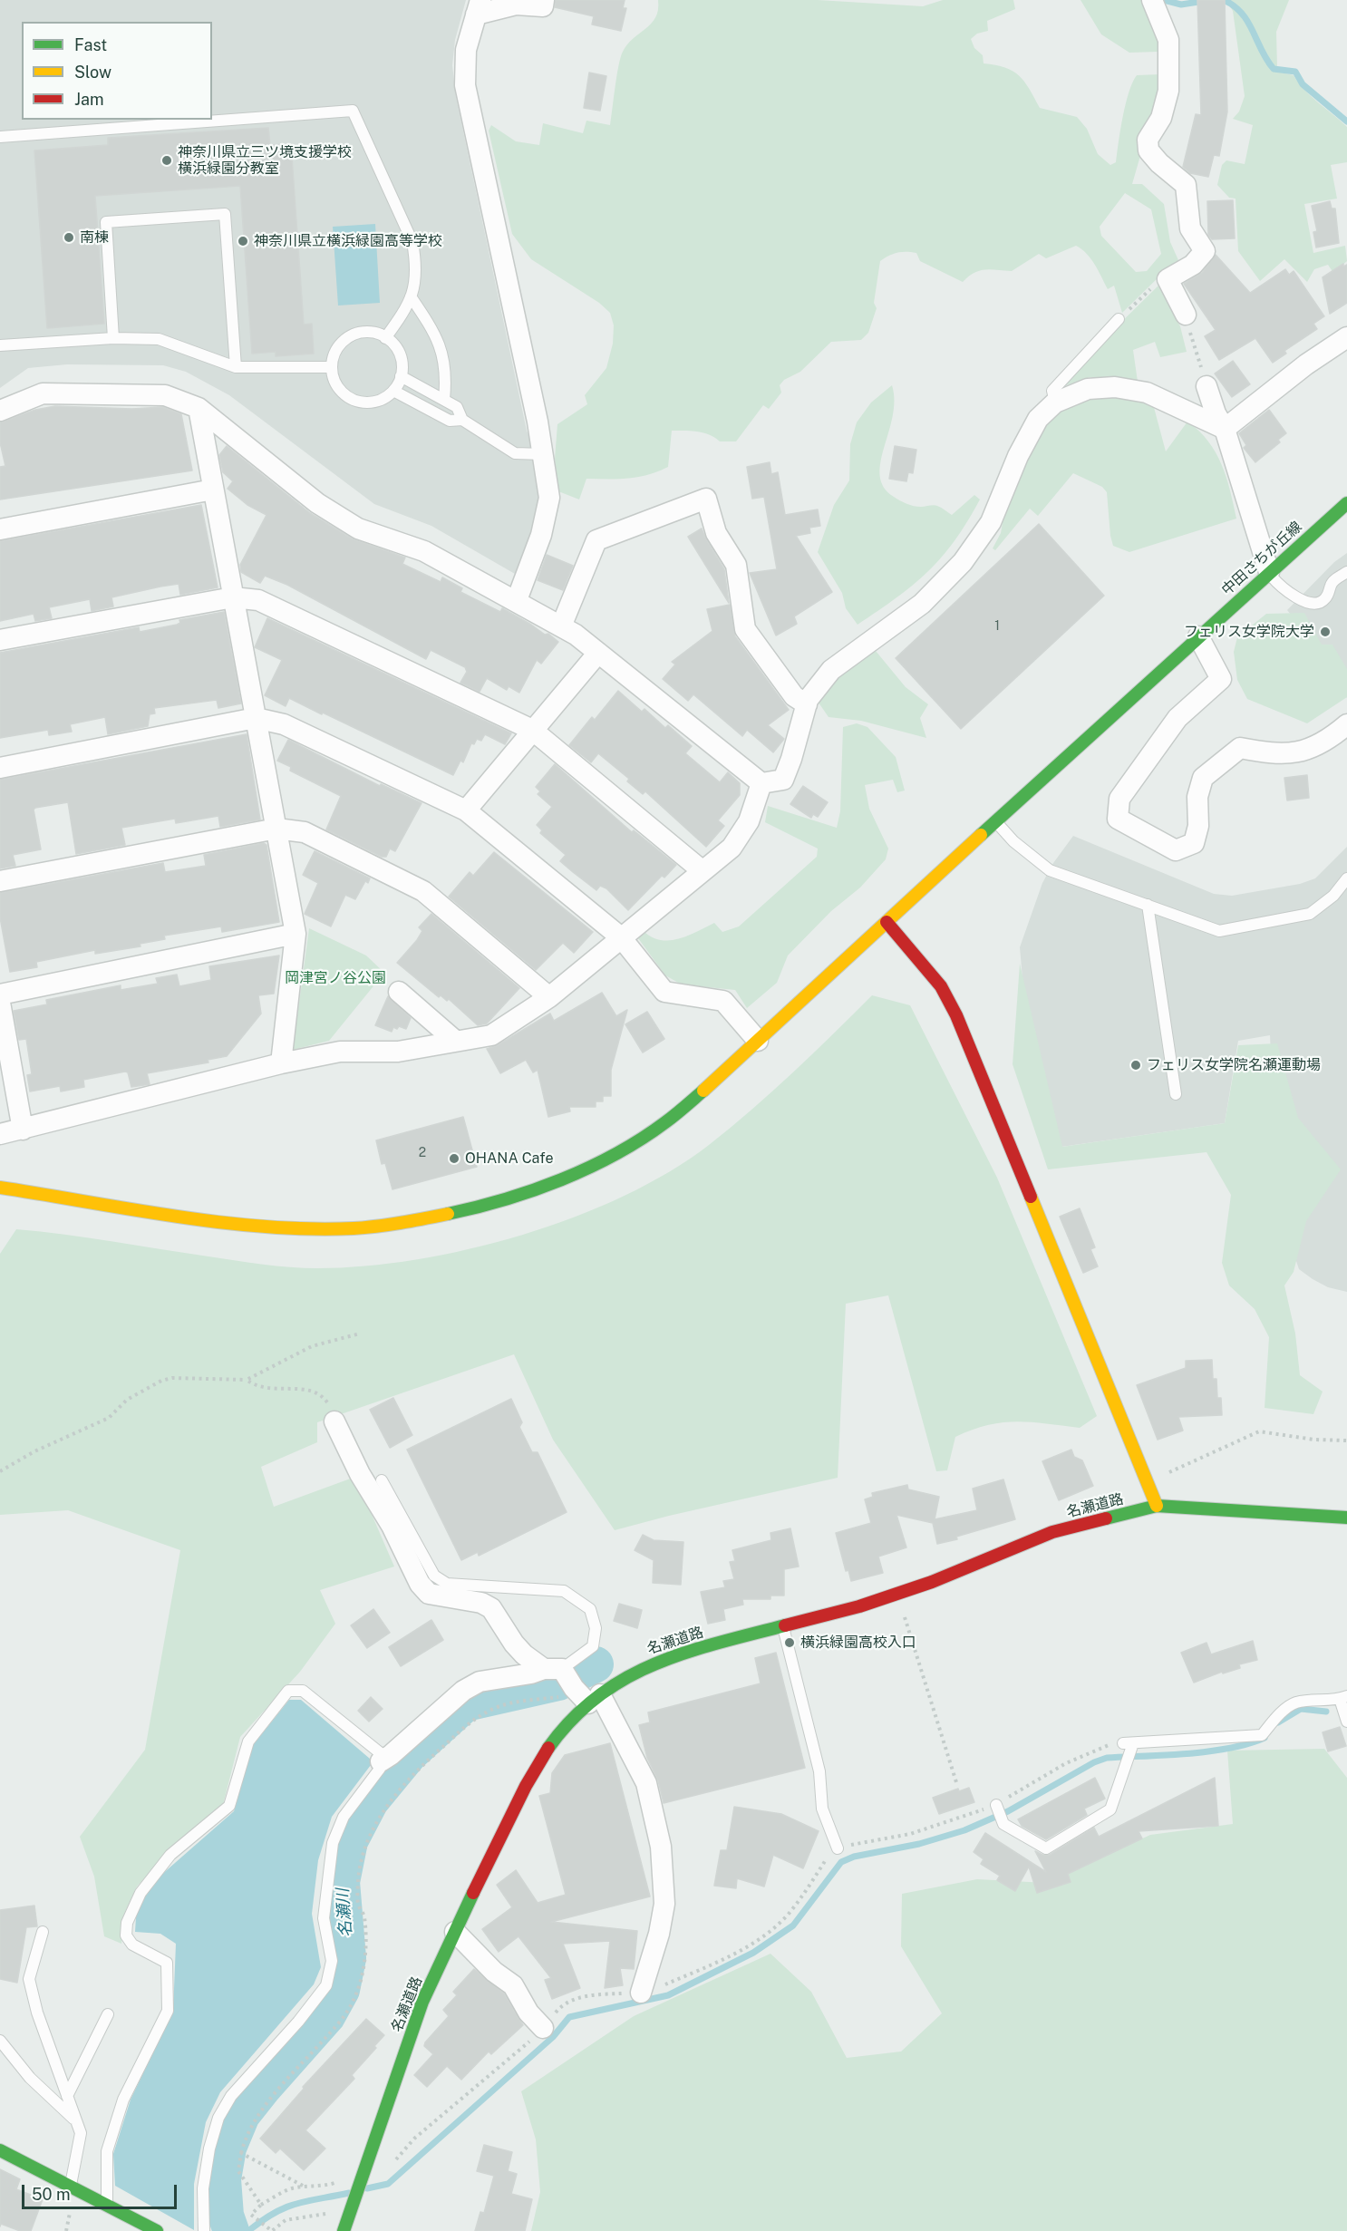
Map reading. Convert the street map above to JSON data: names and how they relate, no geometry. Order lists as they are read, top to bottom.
{
  "streets": {
    "street": ["中田さちが丘線", "名瀬道路"]
  },
  "water": ["名瀬川"],
  "parks": ["岡津宮ノ谷公園"],
  "places": [
    "神奈川県立三ツ境支援学校 横浜緑園分教室",
    "南棟",
    "神奈川県立横浜緑園高等学校",
    "フェリス女学院大学",
    "フェリス女学院名瀬運動場",
    "OHANA Cafe",
    "横浜緑園高校入口"
  ],
  "house_numbers": ["1", "2"],
  "legend": ["Fast", "Slow", "Jam"],
  "scale_bar": "50 m"
}
